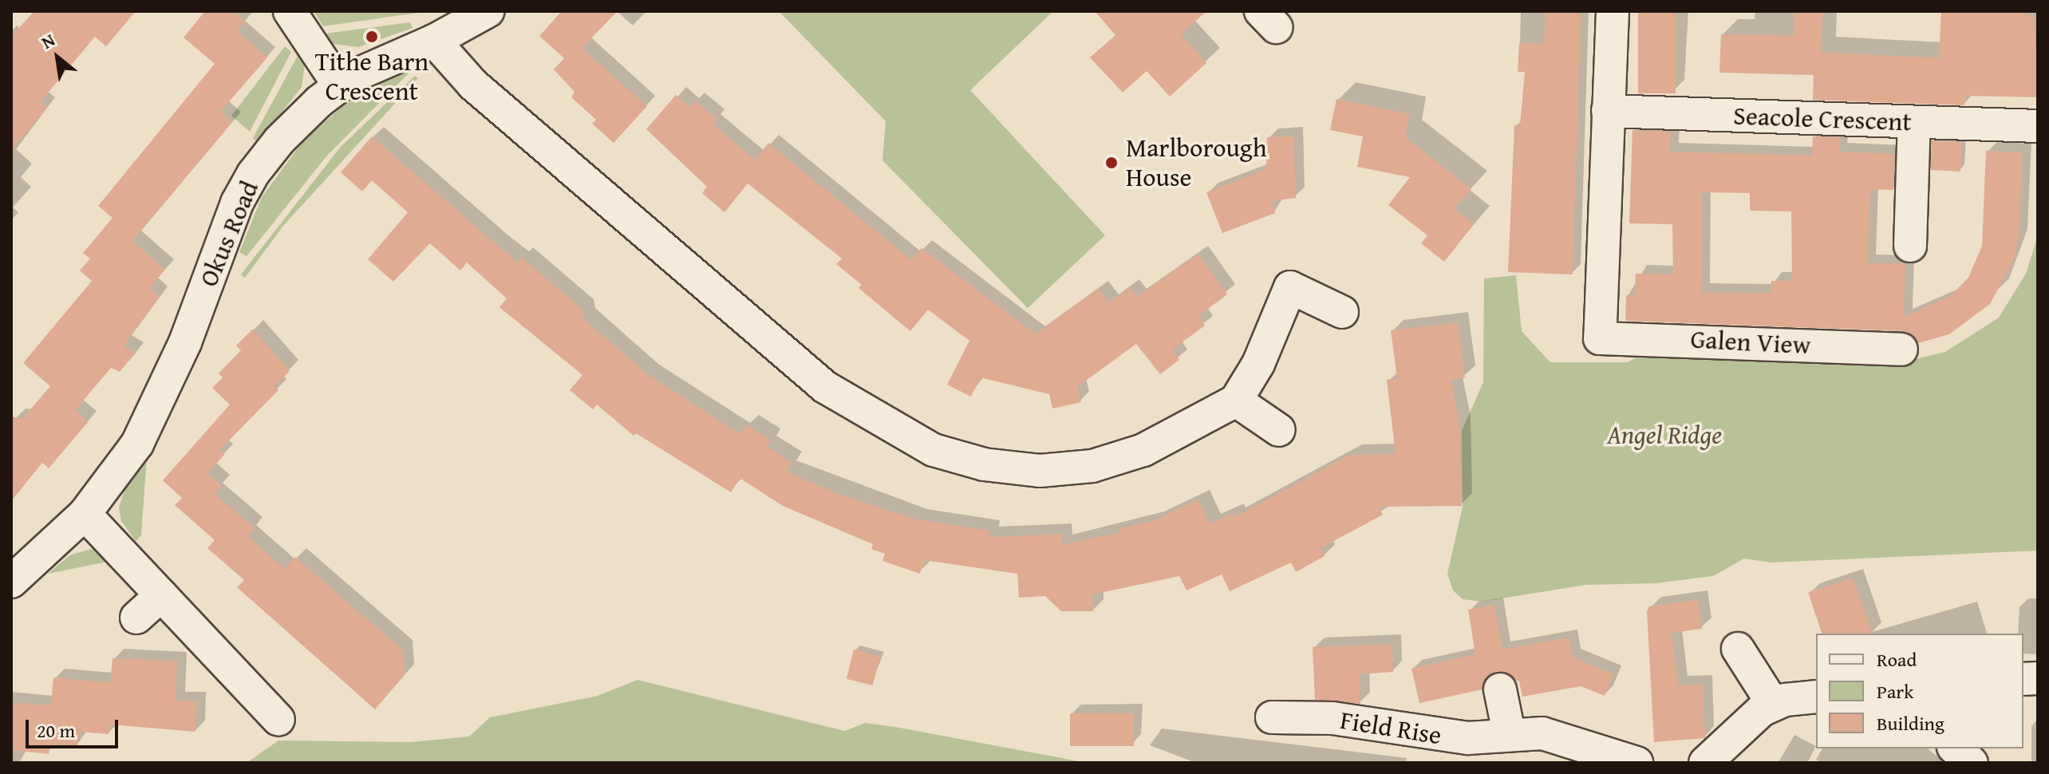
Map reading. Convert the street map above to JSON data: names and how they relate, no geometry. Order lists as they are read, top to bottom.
{
  "streets": {
    "street": [
      "Seacole Crescent",
      "Okus Road",
      "Galen View",
      "Field Rise"
    ]
  },
  "crossings": [
    ["Seacole Crescent", "Galen View"]
  ],
  "parks": ["Angel Ridge"],
  "places": ["Tithe Barn Crescent", "Marlborough House"],
  "legend": ["Road", "Park", "Building"],
  "scale_bar": "20 m",
  "north": "top left"
}
